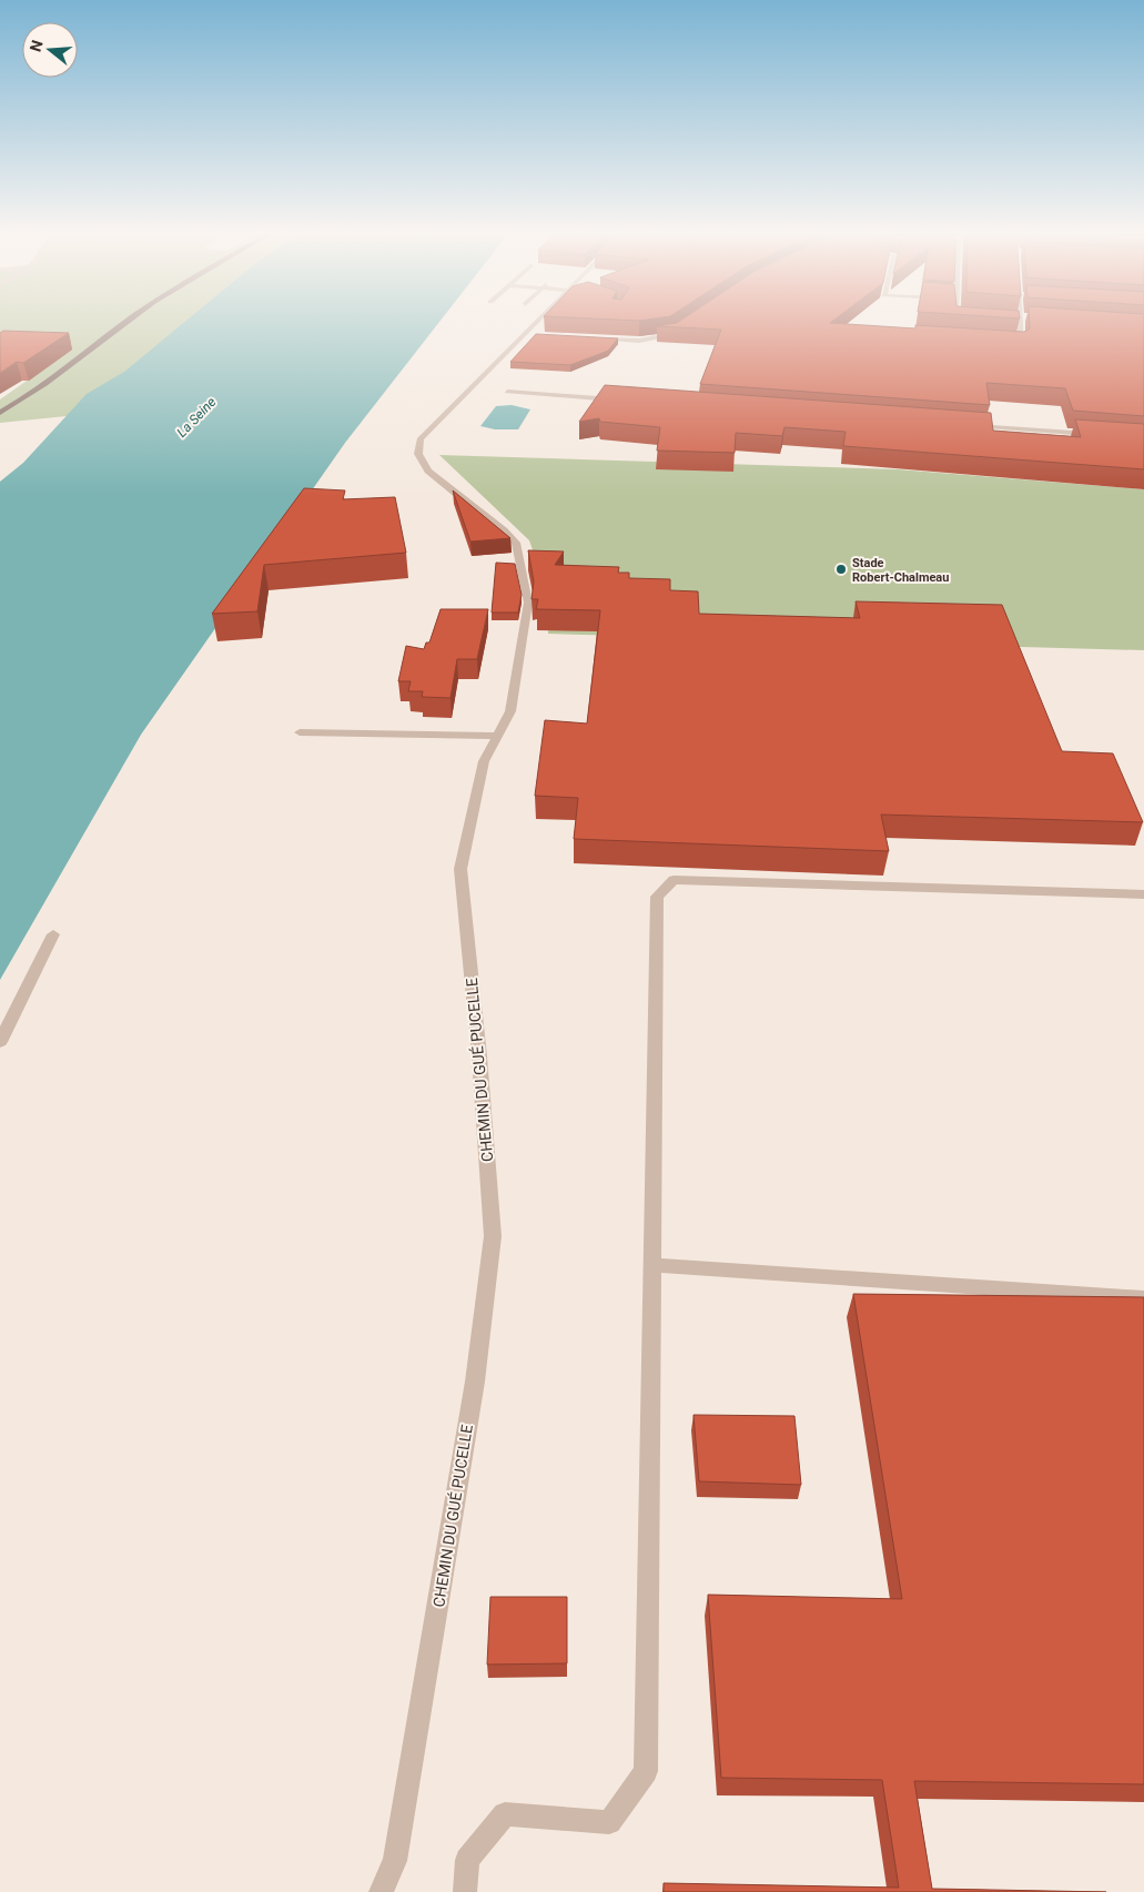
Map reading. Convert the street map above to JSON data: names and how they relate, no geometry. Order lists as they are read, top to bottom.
{
  "streets": {
    "street": ["CHEMIN DU GUÉ PUCELLE"]
  },
  "water": ["La Seine"],
  "places": ["Stade Robert-Chalmeau"],
  "north": "left"
}
